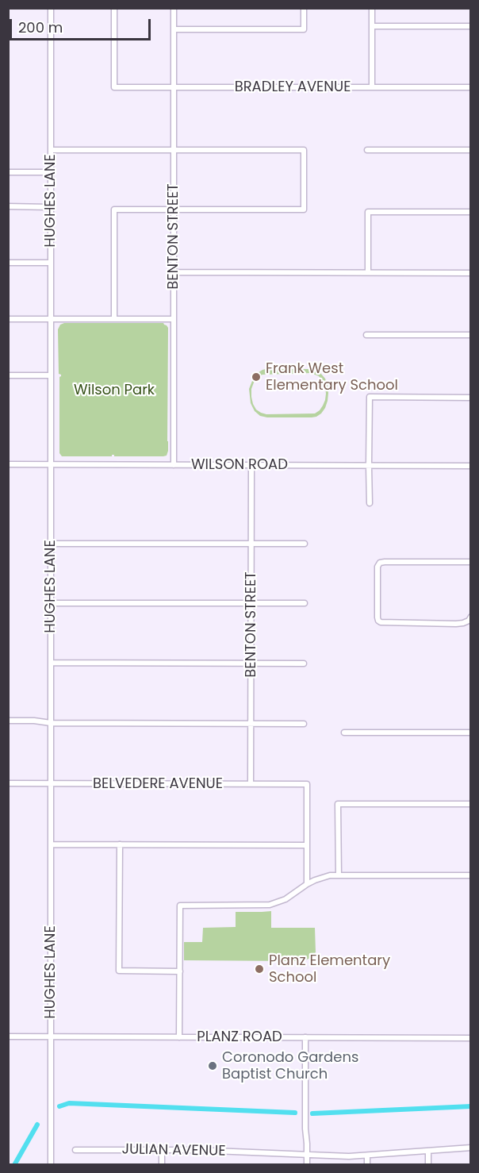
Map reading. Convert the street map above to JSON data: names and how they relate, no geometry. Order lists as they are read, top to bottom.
{
  "streets": {
    "street": [
      "BRADLEY AVENUE",
      "HUGHES LANE",
      "BENTON STREET",
      "WILSON ROAD",
      "BELVEDERE AVENUE",
      "PLANZ ROAD",
      "JULIAN AVENUE"
    ]
  },
  "crossings": [
    ["BRADLEY AVENUE", "BENTON STREET"],
    ["HUGHES LANE", "WILSON ROAD"],
    ["HUGHES LANE", "BELVEDERE AVENUE"],
    ["HUGHES LANE", "PLANZ ROAD"],
    ["BENTON STREET", "WILSON ROAD"],
    ["BENTON STREET", "BELVEDERE AVENUE"]
  ],
  "parks": ["Wilson Park"],
  "places": ["Frank West Elementary School", "Planz Elementary School", "Coronodo Gardens Baptist Church"],
  "scale_bar": "200 m"
}
